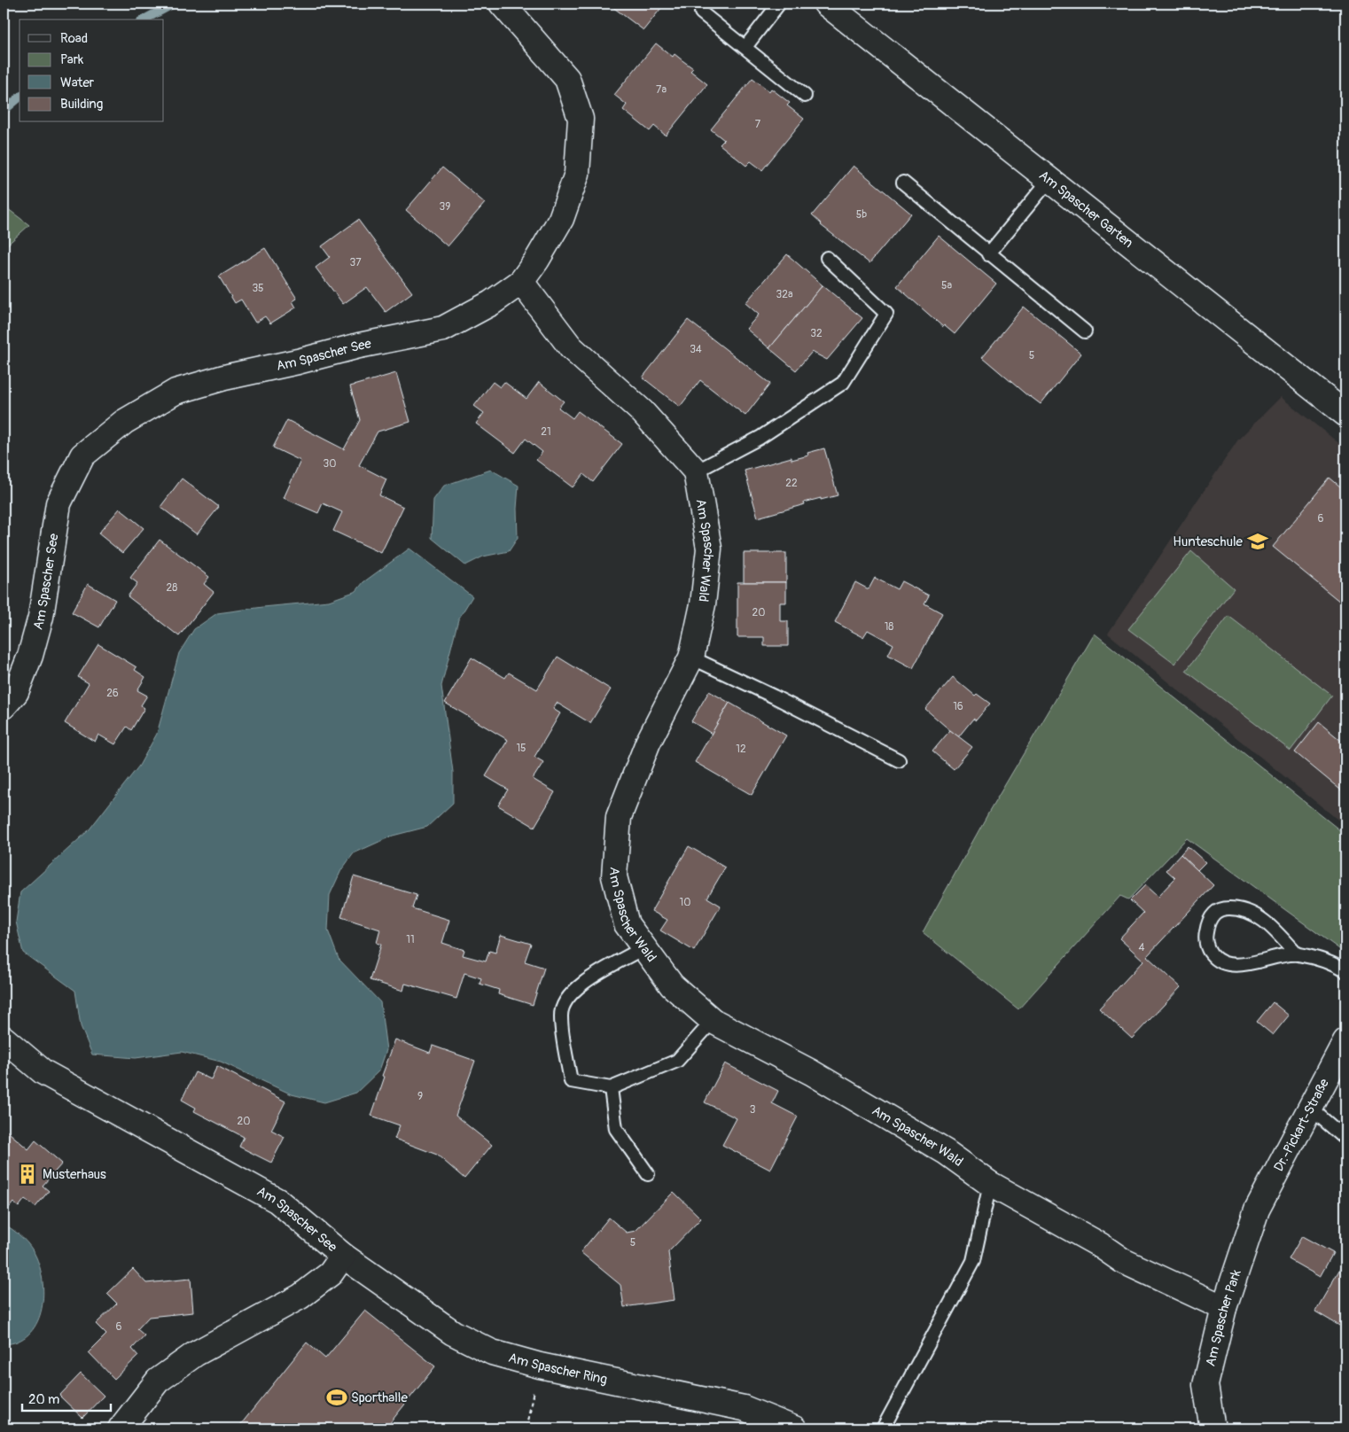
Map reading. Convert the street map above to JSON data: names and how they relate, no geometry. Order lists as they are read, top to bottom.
{
  "streets": {
    "street": [
      "Am Spascher Garten",
      "Am Spascher See",
      "Am Spascher Wald",
      "Dr.-Pickart-Straße",
      "Am Spascher Park",
      "Am Spascher Ring"
    ]
  },
  "crossings": [
    ["Am Spascher See", "Am Spascher Ring"],
    ["Am Spascher Wald", "Am Spascher Park"],
    ["Dr.-Pickart-Straße", "Am Spascher Park"]
  ],
  "places": {
    "school or university": ["Hunteschule"],
    "building": ["Musterhaus"],
    "sports": ["Sporthalle"]
  },
  "house_numbers": [
    "7a",
    "7",
    "39",
    "5b",
    "37",
    "5a",
    "35",
    "32a",
    "32",
    "34",
    "5",
    "21",
    "30",
    "22",
    "6",
    "28",
    "20",
    "18",
    "26",
    "16",
    "15",
    "12",
    "10",
    "11",
    "4",
    "9",
    "3",
    "20",
    "5",
    "6"
  ],
  "legend": [
    "Road",
    "Park",
    "Water",
    "Building"
  ],
  "scale_bar": "20 m"
}
